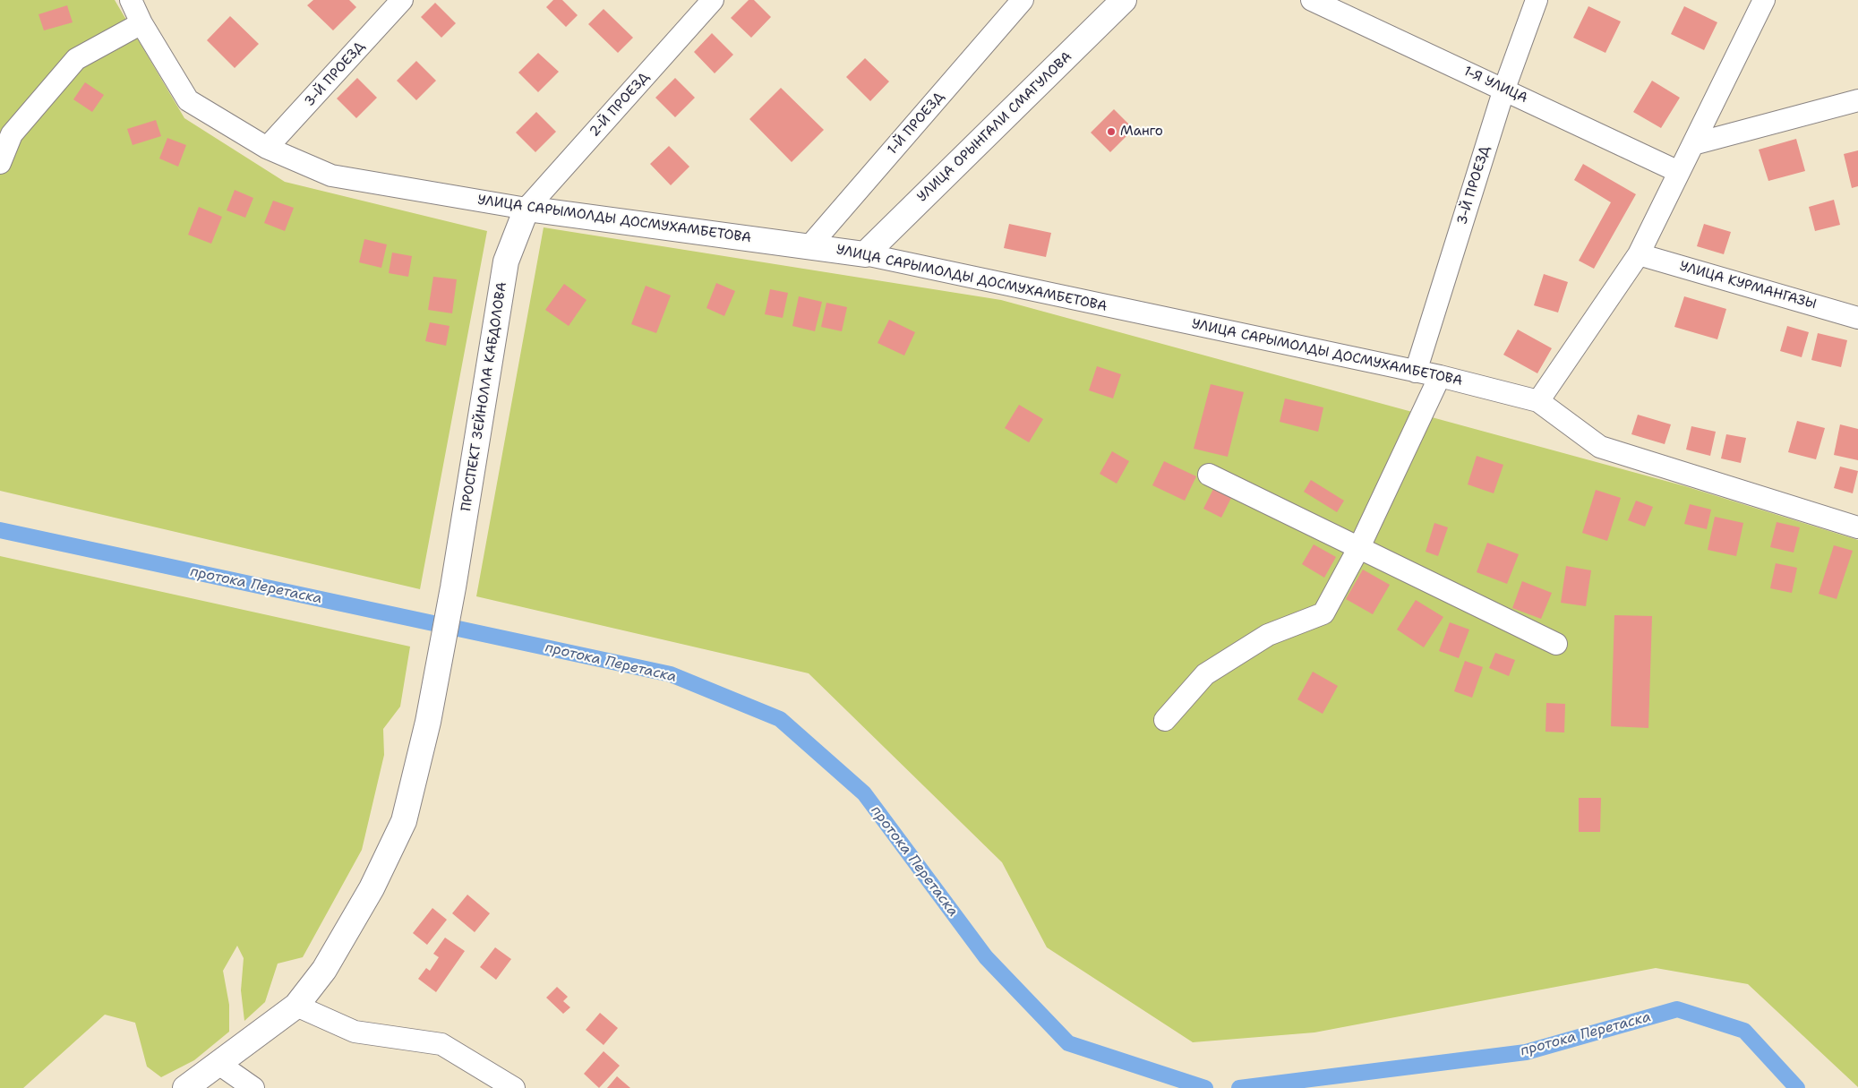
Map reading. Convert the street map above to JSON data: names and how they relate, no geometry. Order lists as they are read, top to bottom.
{
  "streets": {
    "main road": ["УЛИЦА ОРЫНГАЛИ СМАГУЛОВА", "УЛИЦА САРЫМОЛДЫ ДОСМУХАМБЕТОВА", "ПРОСПЕКТ ЗЕЙНОЛЛА КАБДОЛОВА"],
    "street": [
      "3-Й ПРОЕЗД",
      "1-Я УЛИЦА",
      "2-Й ПРОЕЗД",
      "1-Й ПРОЕЗД",
      "УЛИЦА КУРМАНГАЗЫ"
    ]
  },
  "crossings": [
    ["3-Й ПРОЕЗД", "1-Я УЛИЦА"],
    ["3-Й ПРОЕЗД", "УЛИЦА САРЫМОЛДЫ ДОСМУХАМБЕТОВА"],
    ["2-Й ПРОЕЗД", "УЛИЦА САРЫМОЛДЫ ДОСМУХАМБЕТОВА"],
    ["2-Й ПРОЕЗД", "ПРОСПЕКТ ЗЕЙНОЛЛА КАБДОЛОВА"],
    ["1-Й ПРОЕЗД", "УЛИЦА САРЫМОЛДЫ ДОСМУХАМБЕТОВА"],
    ["УЛИЦА ОРЫНГАЛИ СМАГУЛОВА", "УЛИЦА САРЫМОЛДЫ ДОСМУХАМБЕТОВА"],
    ["УЛИЦА САРЫМОЛДЫ ДОСМУХАМБЕТОВА", "ПРОСПЕКТ ЗЕЙНОЛЛА КАБДОЛОВА"]
  ],
  "water": ["протока Перетаска"],
  "places": ["Манго"]
}
